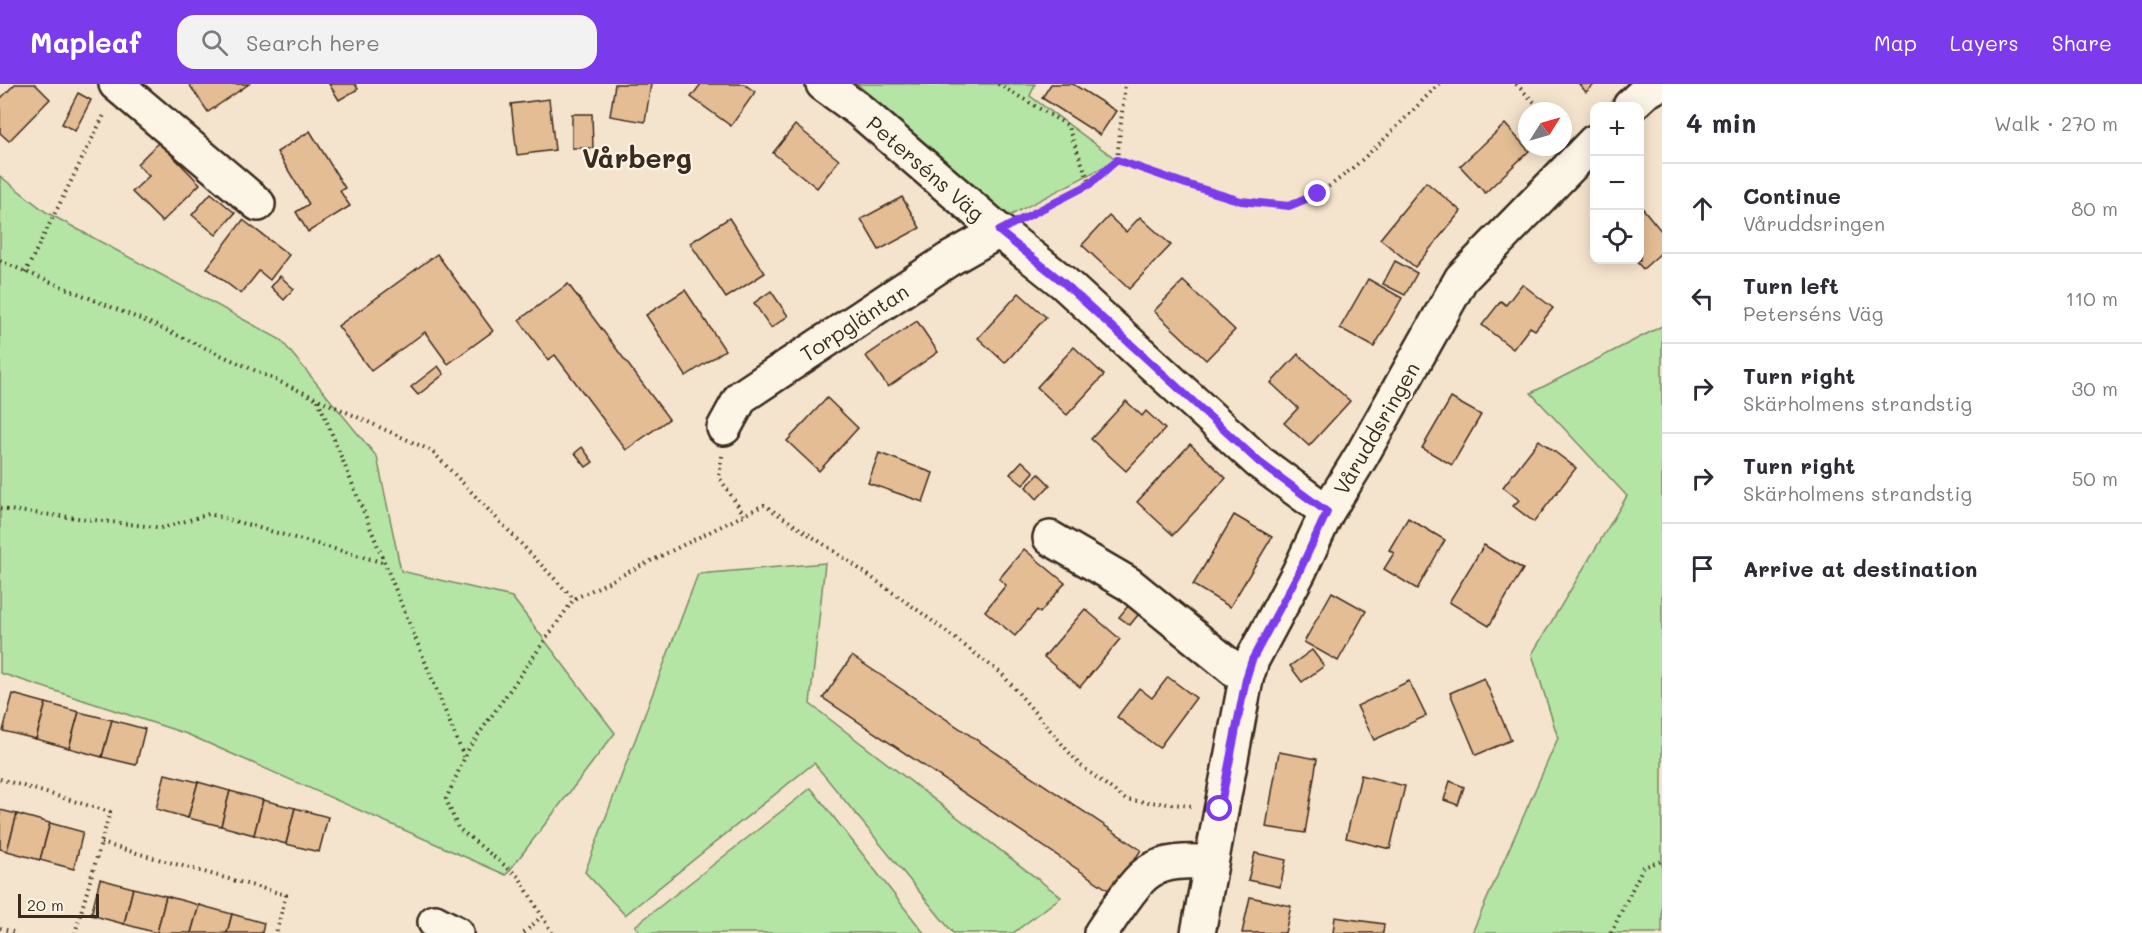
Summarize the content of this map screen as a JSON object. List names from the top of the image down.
{
  "streets": {
    "street": ["Peterséns Väg", "Torpgläntan", "Våruddsringen"]
  },
  "crossings": [
    ["Peterséns Väg", "Torpgläntan"],
    ["Peterséns Väg", "Våruddsringen"]
  ],
  "districts": ["Vårberg"],
  "scale_bar": "20 m",
  "north": "top right",
  "page": {
    "header": "Mapleaf",
    "search": "Search here",
    "nav": ["Map", "Layers", "Share"],
    "heading": ["4 min", "Walk · 270 m"],
    "map_buttons": ["+", "−"],
    "list": [
      ["Continue", "Våruddsringen", "80 m"],
      ["Turn left", "Peterséns Väg", "110 m"],
      ["Turn right", "Skärholmens strandstig", "30 m"],
      ["Turn right", "Skärholmens strandstig", "50 m"],
      "Arrive at destination"
    ],
    "scale": "20 m"
  }
}
